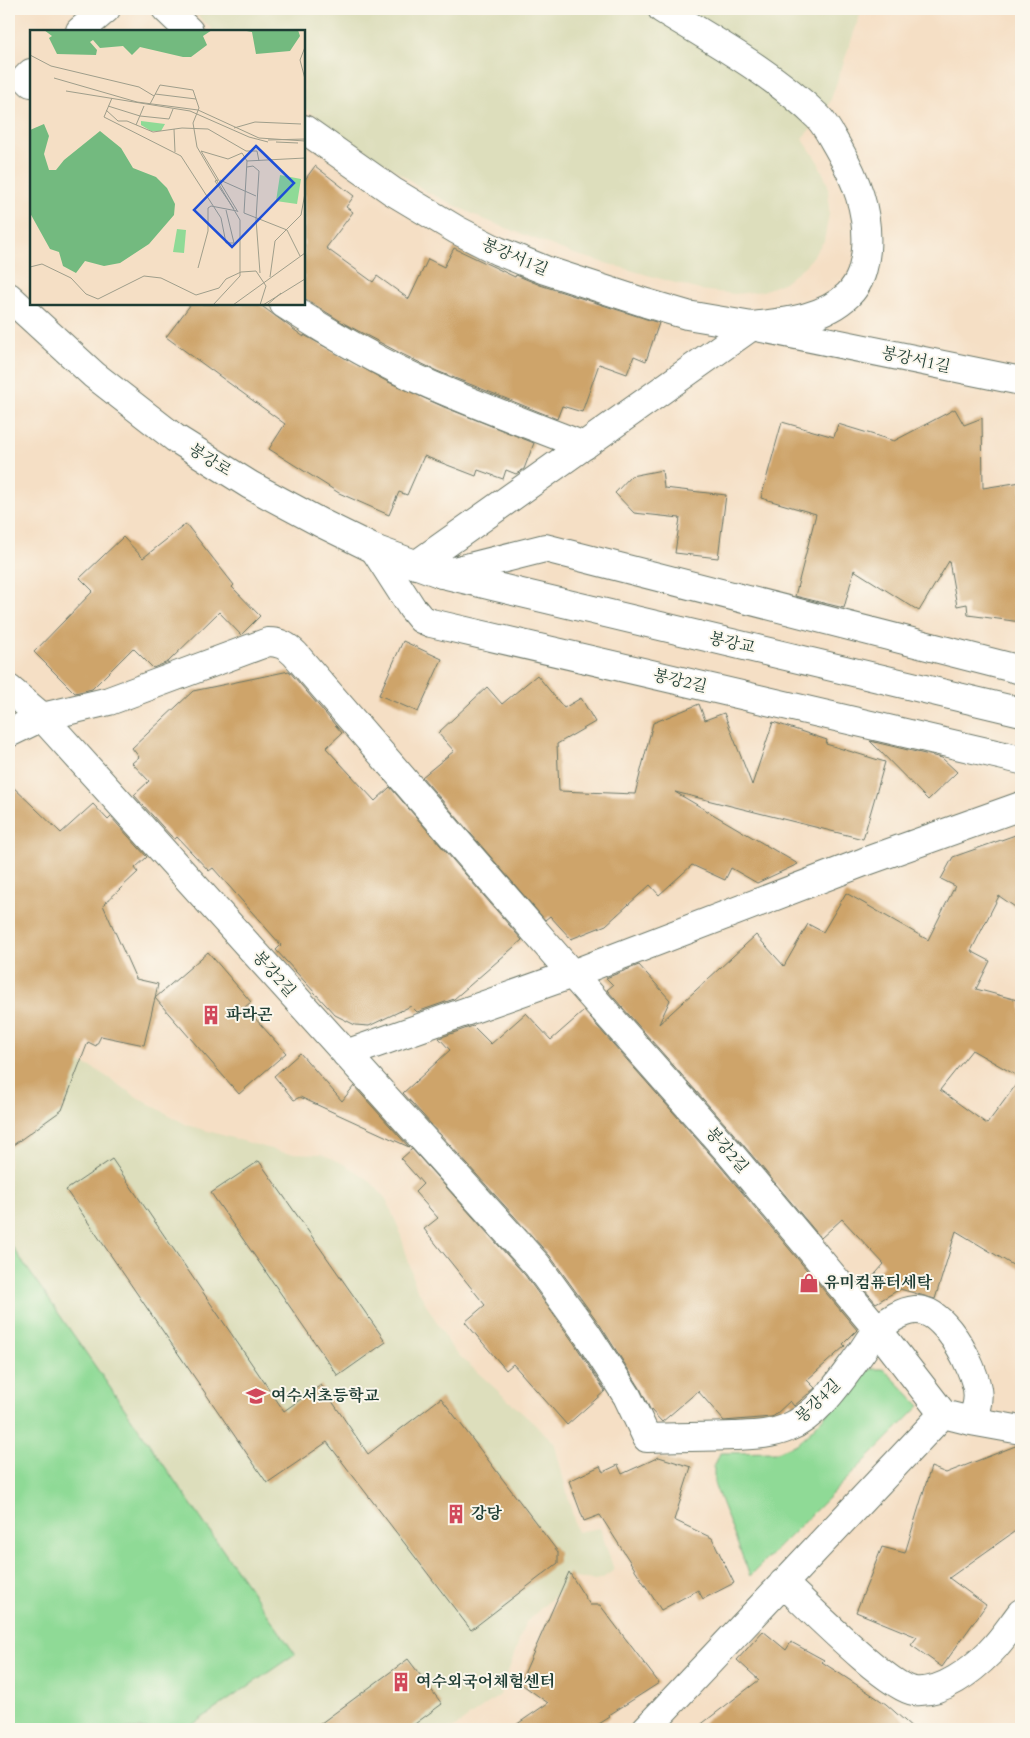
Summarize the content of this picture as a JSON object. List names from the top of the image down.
{
  "streets": {
    "street": [
      "봉강서1길",
      "봉강로",
      "봉강교",
      "봉강2길",
      "봉강4길"
    ]
  },
  "crossings": [
    ["봉강로", "봉강교"],
    ["봉강로", "봉강2길"],
    ["봉강2길", "봉강4길"]
  ],
  "places": {
    "building": ["파라곤", "강당", "여수외국어체험센터"],
    "shop": ["유미컴퓨터세탁"],
    "school or university": ["여수서초등학교"]
  }
}
